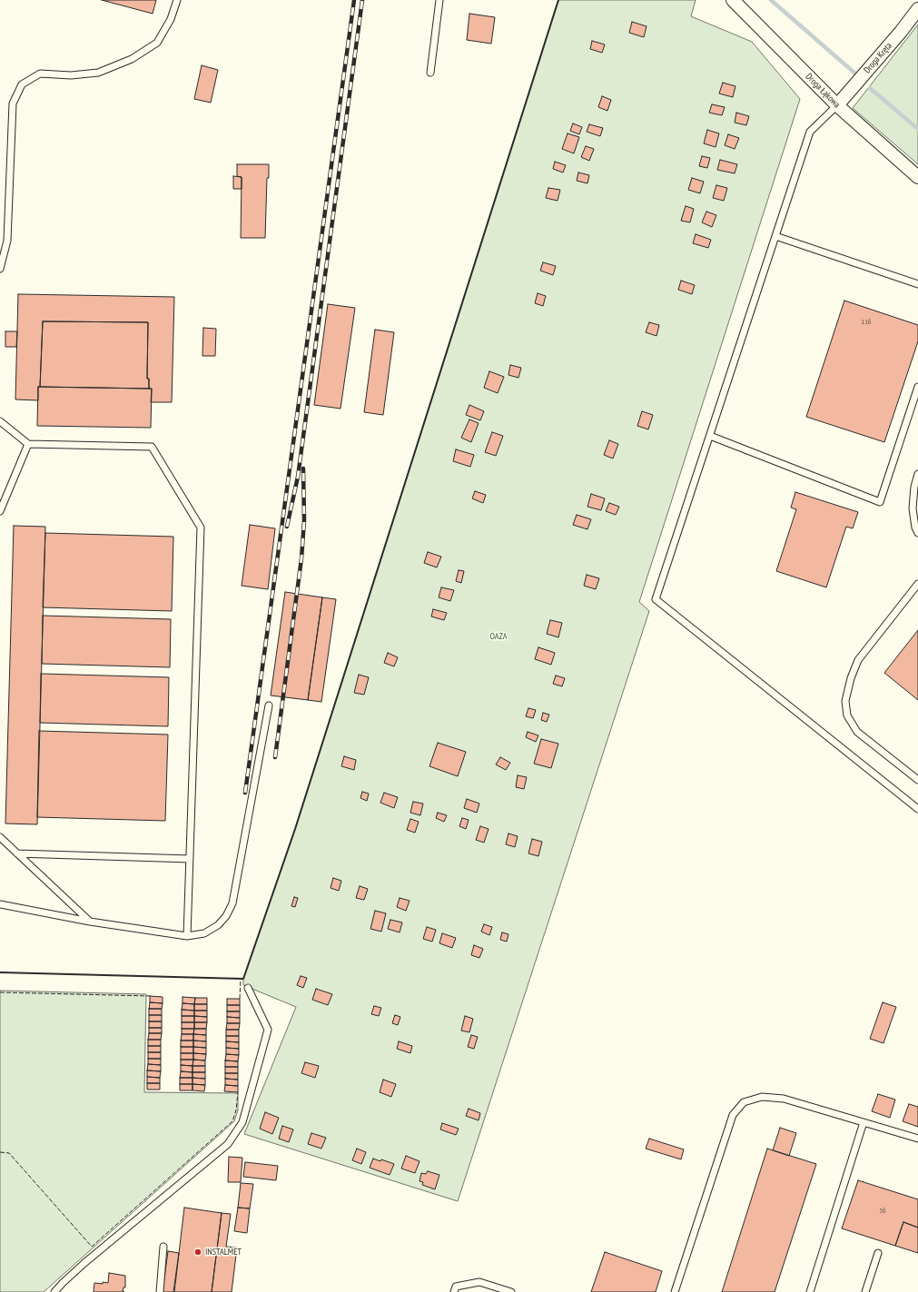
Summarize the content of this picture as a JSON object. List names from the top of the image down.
{
  "streets": {
    "street": ["Droga Kręta", "Droga Łąkowa"]
  },
  "crossings": [
    ["Droga Kręta", "Droga Łąkowa"]
  ],
  "parks": ["OAZA"],
  "places": ["INSTALMET"],
  "house_numbers": ["116", "56"]
}
